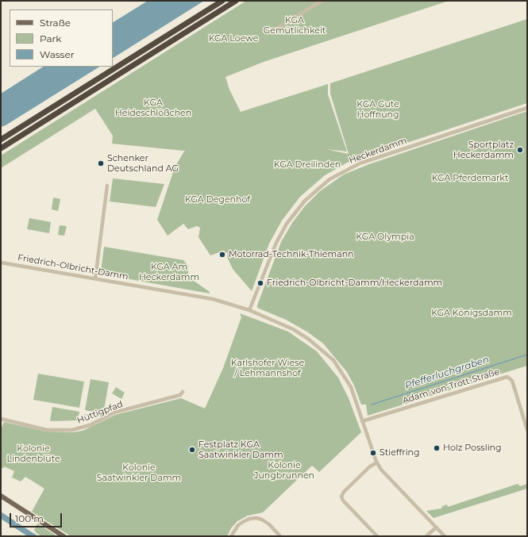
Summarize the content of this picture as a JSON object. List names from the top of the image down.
{
  "streets": {
    "street": [
      "Heckerdamm",
      "Friedrich-Olbricht-Damm",
      "Adam-von-Trott-Straße",
      "Hüttigpfad"
    ]
  },
  "crossings": [
    ["Heckerdamm", "Friedrich-Olbricht-Damm"],
    ["Friedrich-Olbricht-Damm", "Adam-von-Trott-Straße"]
  ],
  "water": ["Pfefferluchgraben"],
  "parks": [
    "KGA Gemütlichkeit",
    "KGA Loewe",
    "KGA Heideschlößchen",
    "KGA Gute Hoffnung",
    "KGA Dreilinden",
    "KGA Pferdemarkt",
    "KGA Degenhof",
    "KGA Olympia",
    "KGA Am Heckerdamm",
    "KGA Königsdamm",
    "Karlshofer Wiese / Lehmannshof",
    "Kolonie Lindenblüte",
    "Kolonie Jungbrunnen",
    "Kolonie Saatwinkler Damm"
  ],
  "places": [
    "Sportplatz Heckerdamm",
    "Schenker Deutschland AG",
    "Motorrad-Technik-Thiemann",
    "Friedrich-Olbricht-Damm/Heckerdamm",
    "Holz Possling",
    "Festplatz KGA Saatwinkler Damm",
    "Stieffring"
  ],
  "legend": ["Straße", "Park", "Wasser"],
  "scale_bar": "100 m"
}
